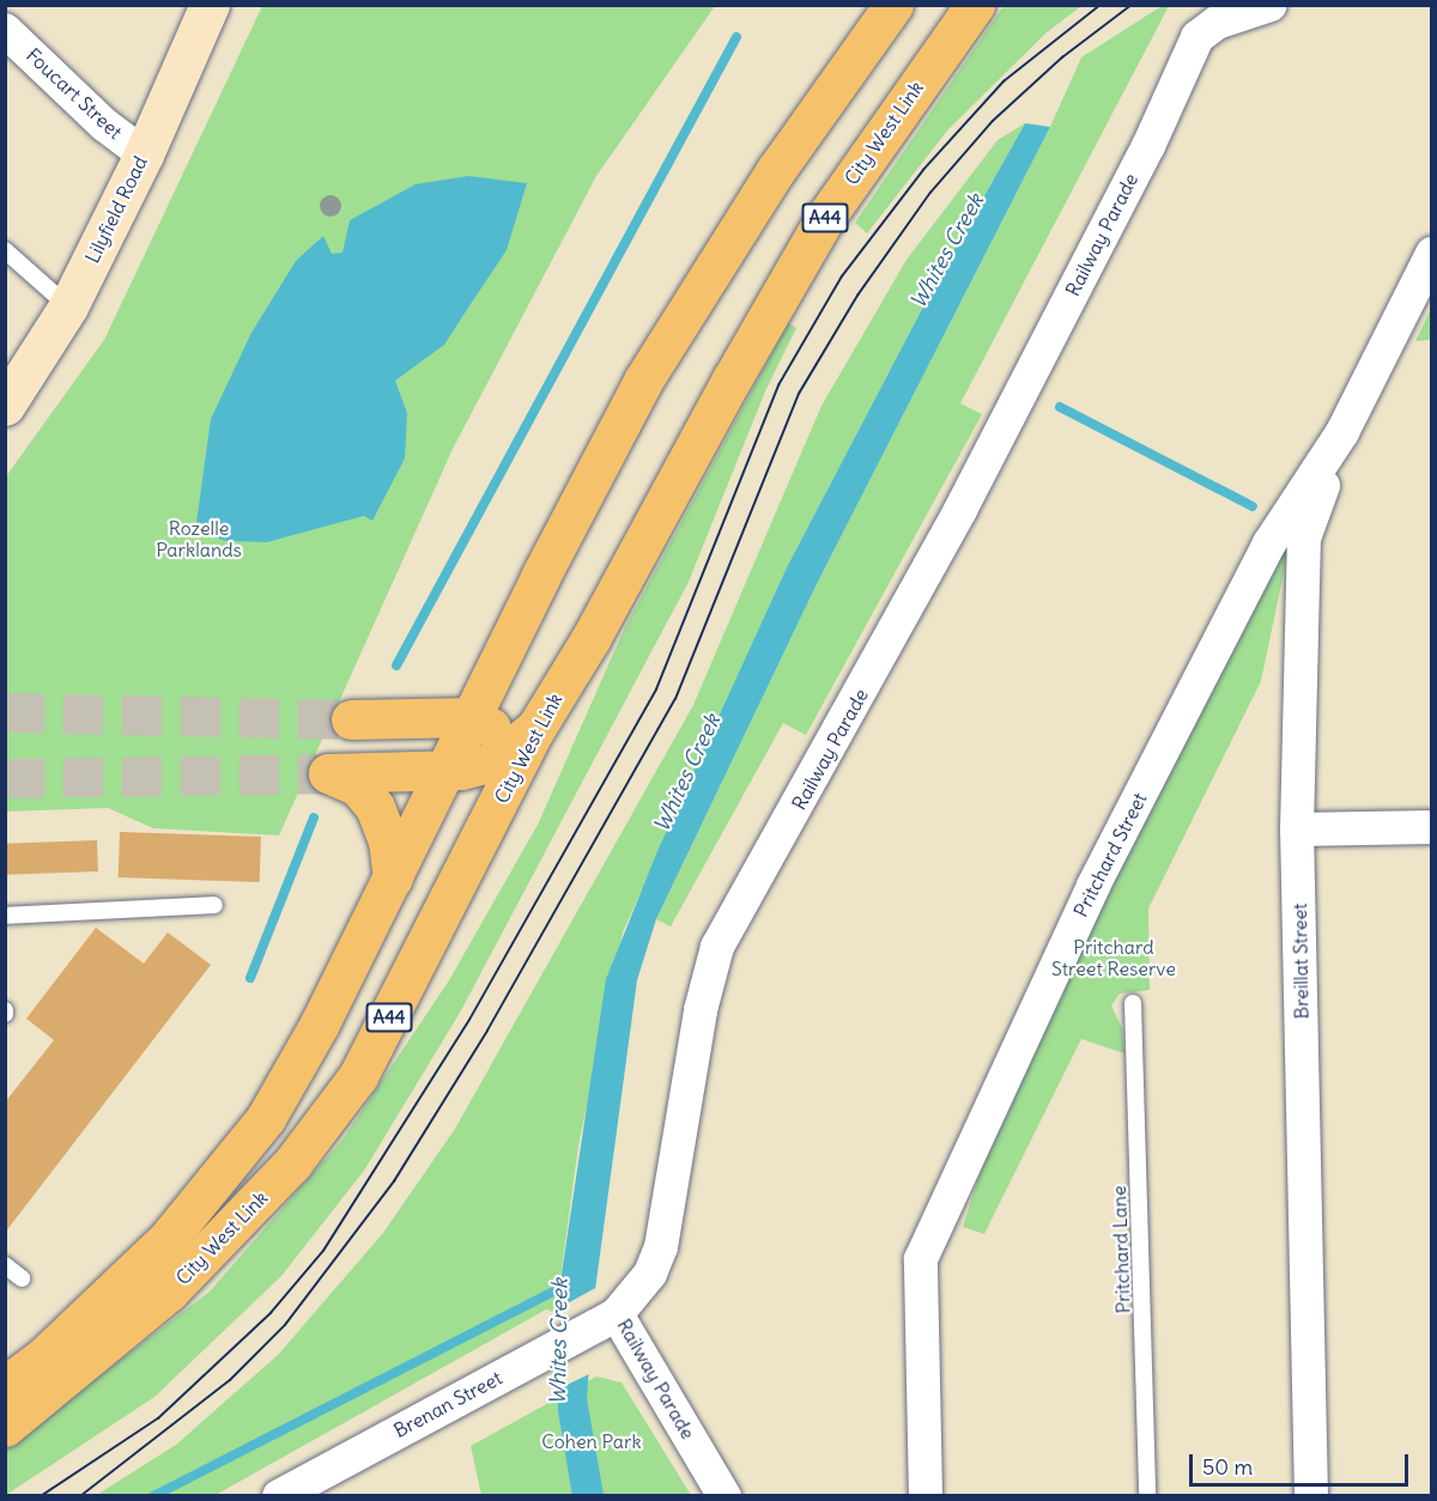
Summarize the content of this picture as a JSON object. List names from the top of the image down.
{
  "streets": {
    "highway": ["City West Link", "A44"],
    "main road": ["Lilyfield Road"],
    "street": [
      "Foucart Street",
      "Railway Parade",
      "Pritchard Street",
      "Breillat Street",
      "Brenan Street"
    ],
    "lane": ["Pritchard Lane"]
  },
  "crossings": [
    ["Foucart Street", "Lilyfield Road"],
    ["Railway Parade", "Brenan Street"],
    ["Pritchard Street", "Breillat Street"]
  ],
  "water": ["Whites Creek"],
  "parks": ["Rozelle Parklands", "Pritchard Street Reserve", "Cohen Park"],
  "scale_bar": "50 m"
}
